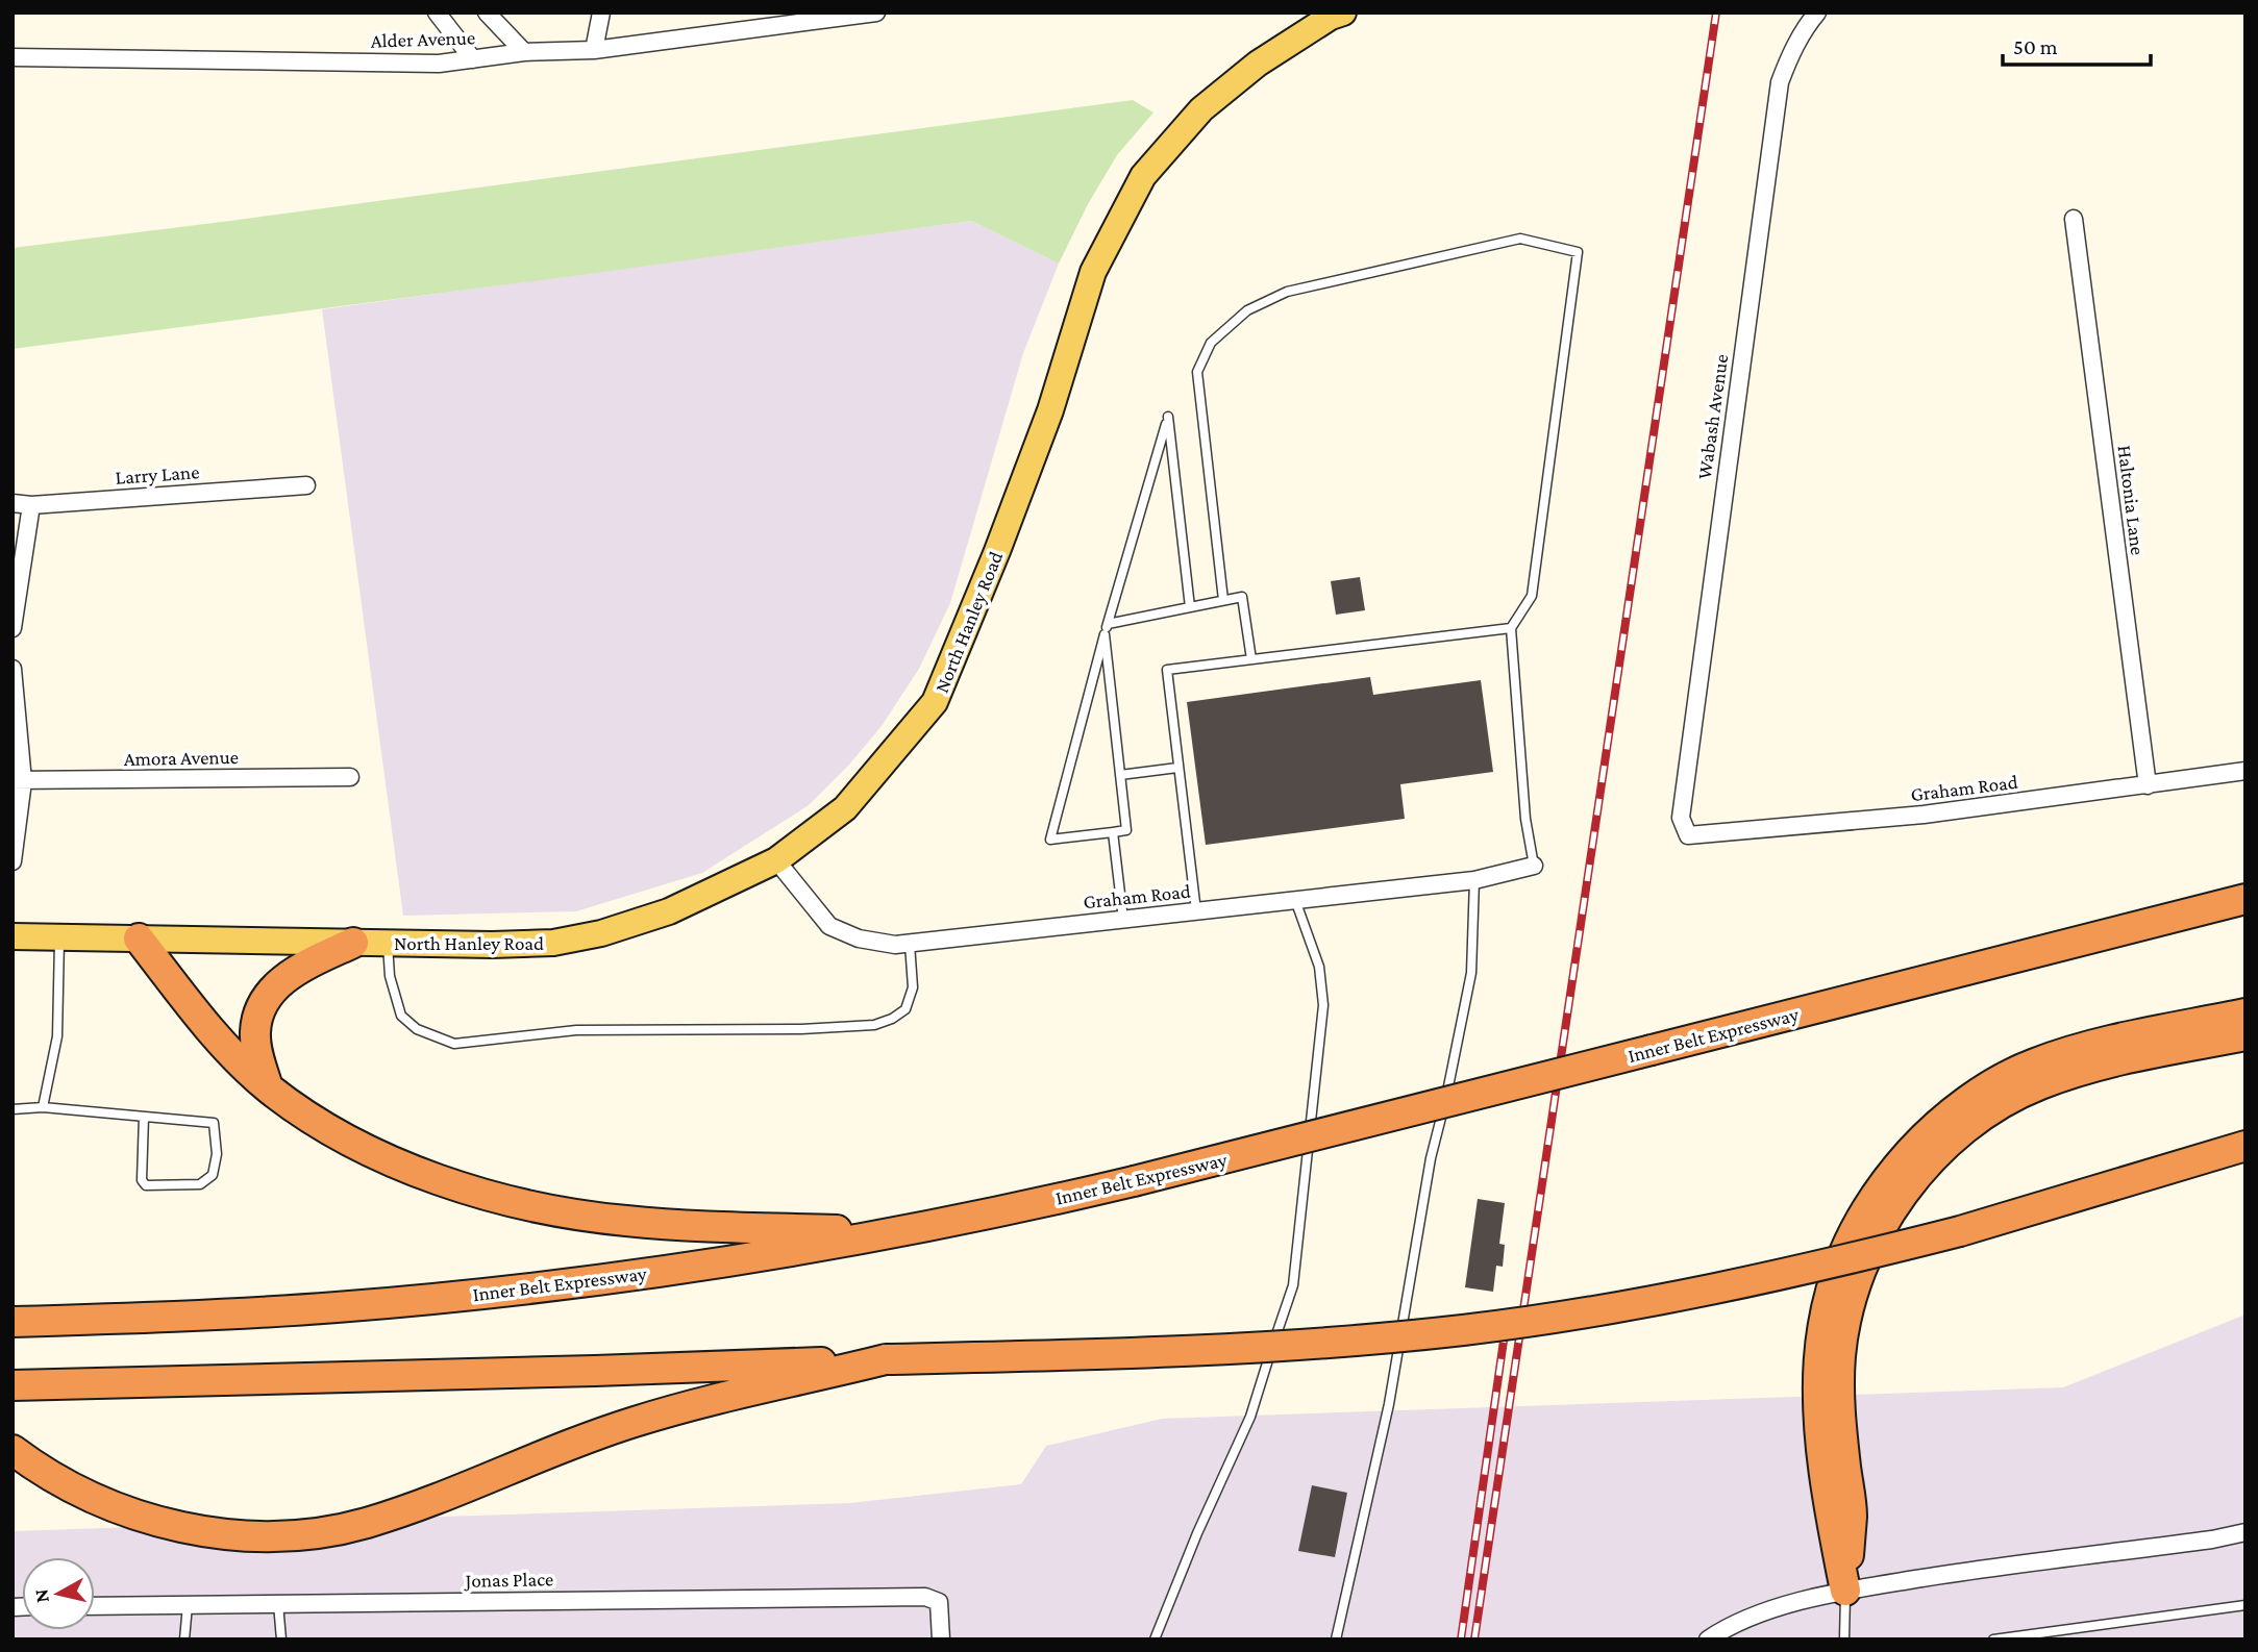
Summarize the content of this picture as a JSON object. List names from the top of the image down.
{
  "streets": {
    "highway": ["Inner Belt Expressway"],
    "main road": ["North Hanley Road"],
    "street": [
      "Alder Avenue",
      "Wabash Avenue",
      "Larry Lane",
      "Haltonia Lane",
      "Amora Avenue",
      "Graham Road",
      "Jonas Place"
    ]
  },
  "crossings": [
    ["Wabash Avenue", "Graham Road"],
    ["Haltonia Lane", "Graham Road"],
    ["North Hanley Road", "Graham Road"]
  ],
  "scale_bar": "50 m",
  "north": "left"
}
